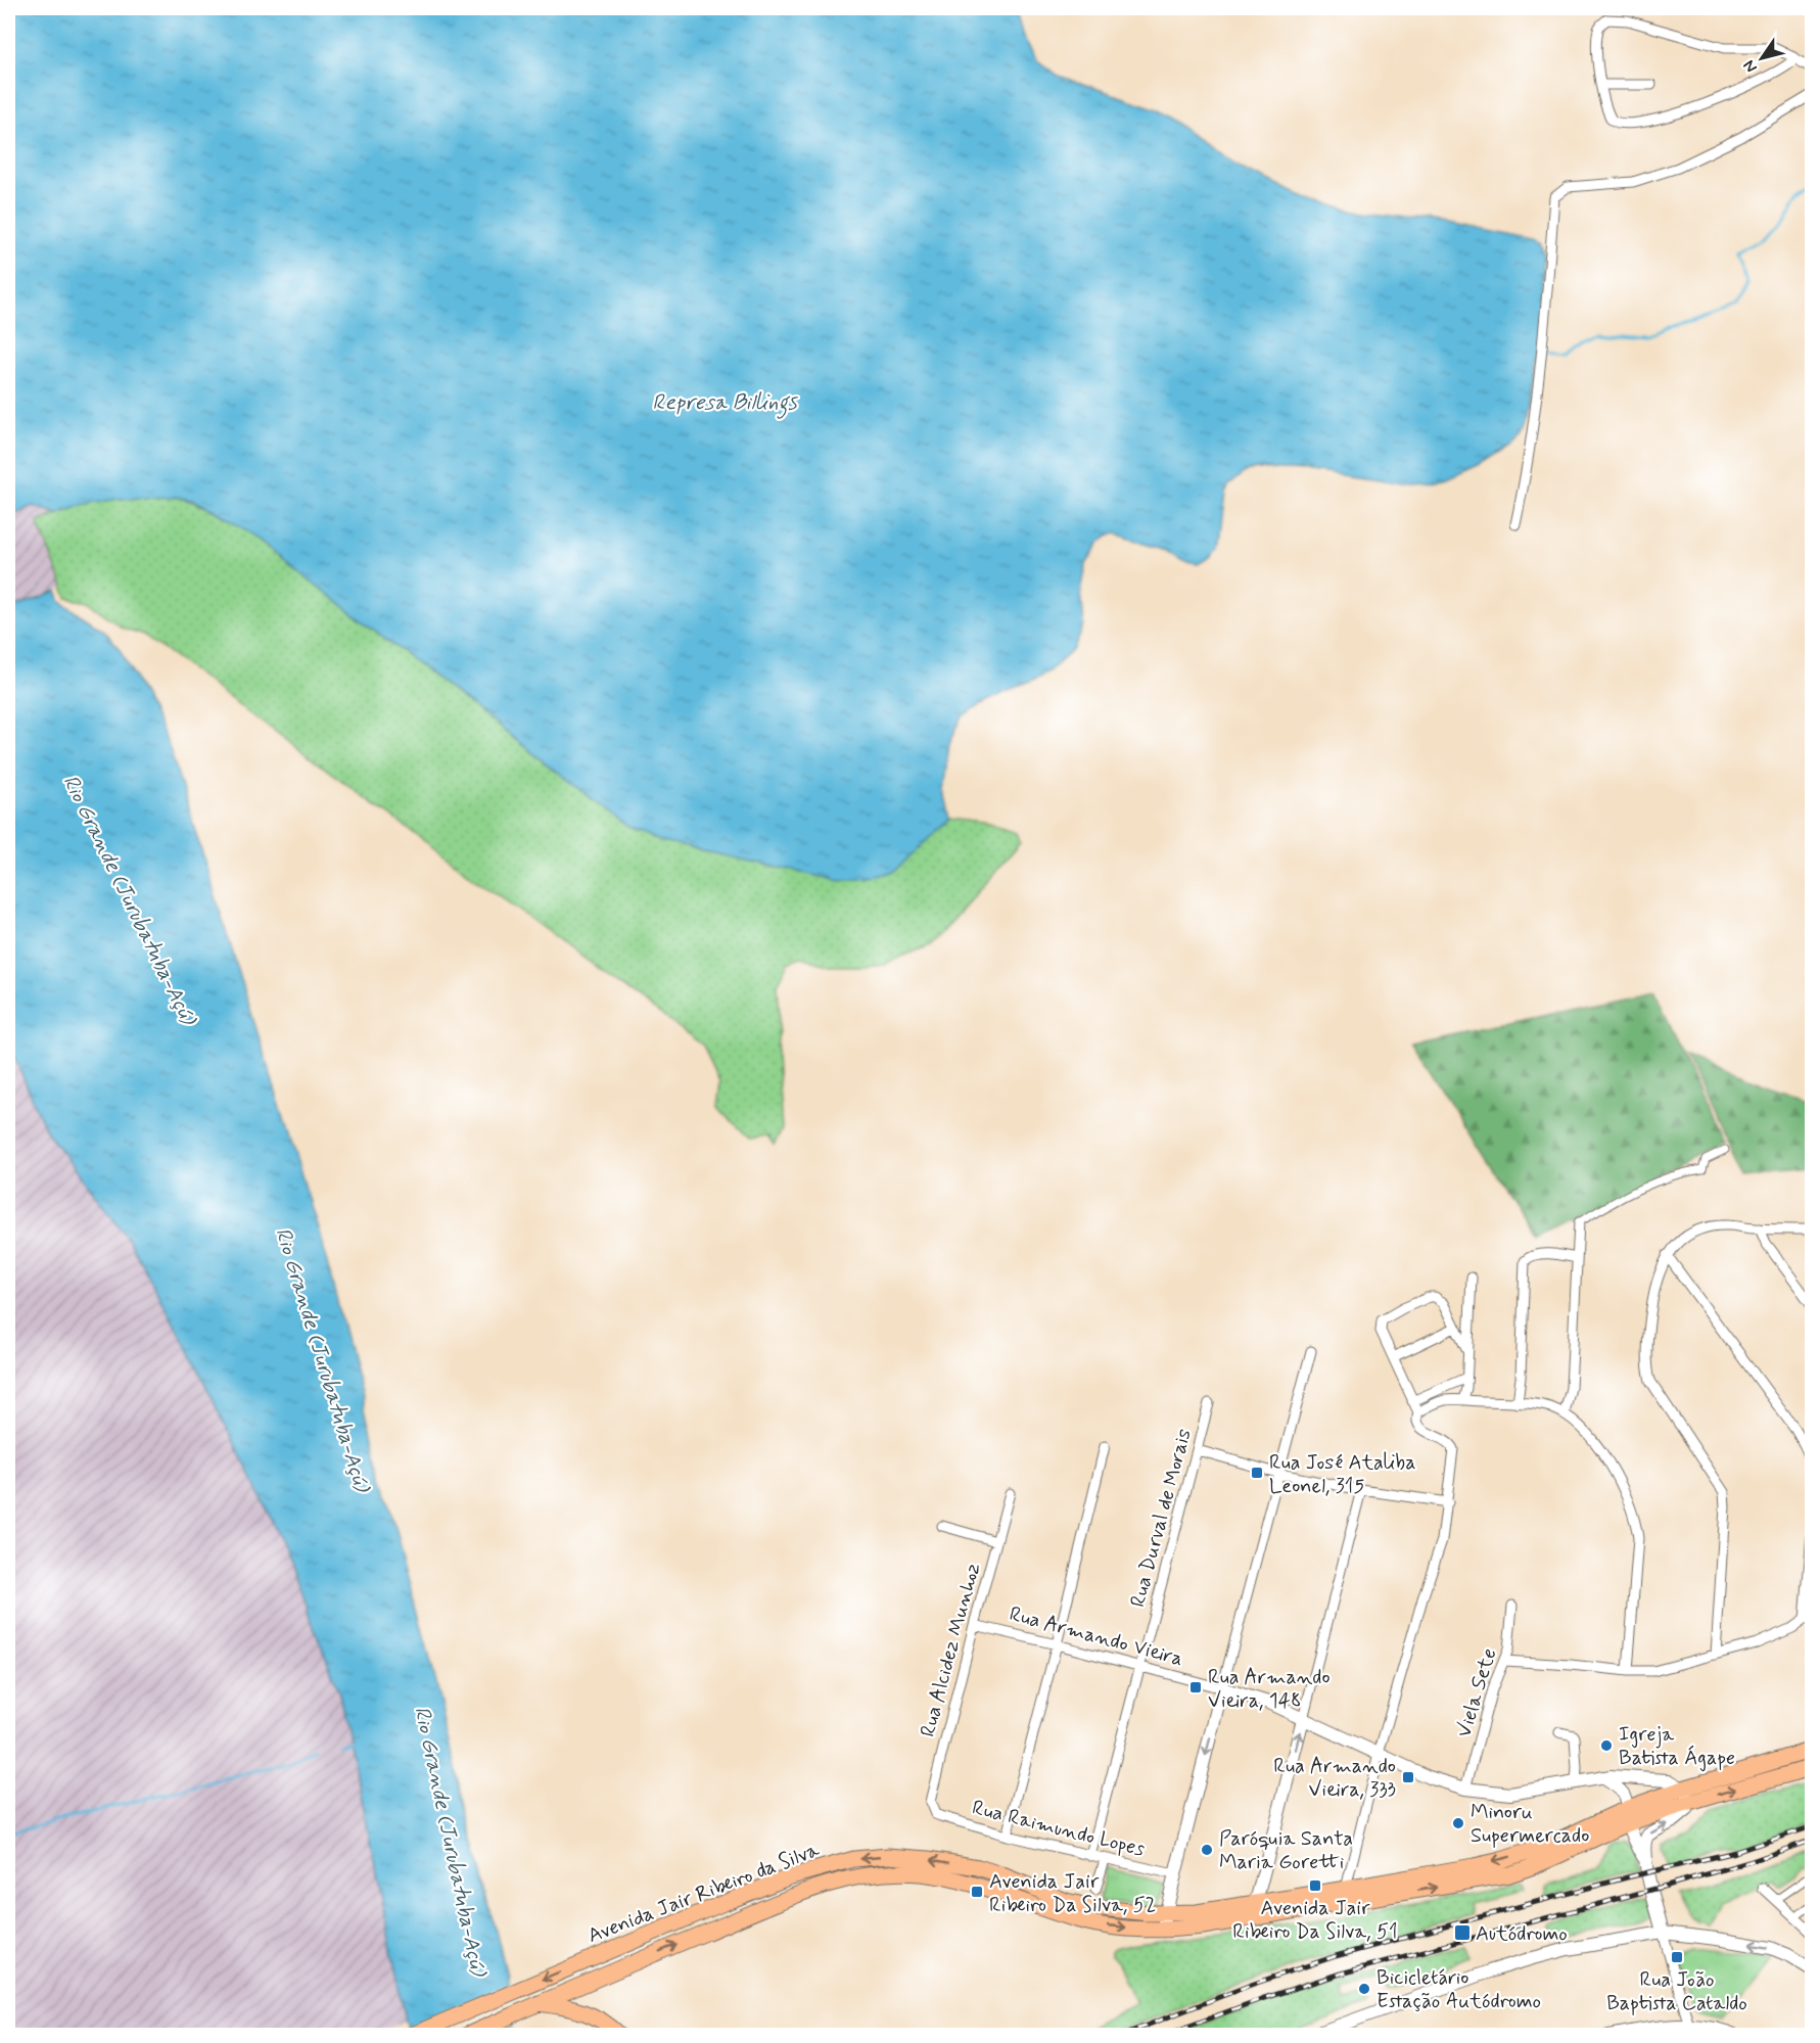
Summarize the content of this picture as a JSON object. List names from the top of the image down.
{
  "streets": {
    "main road": ["Avenida Jair Ribeiro da Silva"],
    "street": [
      "Rua Durval de Morais",
      "Rua Armando Vieira",
      "Rua Alcidez Munhoz",
      "Viela Sete",
      "Rua Raimundo Lopes"
    ]
  },
  "crossings": [
    ["Rua Durval de Morais", "Rua Armando Vieira"],
    ["Rua Durval de Morais", "Rua Raimundo Lopes"],
    ["Rua Armando Vieira", "Rua Alcidez Munhoz"],
    ["Rua Armando Vieira", "Viela Sete"],
    ["Rua Alcidez Munhoz", "Rua Raimundo Lopes"]
  ],
  "water": ["Represa Billings", "Rio Grande (Jurubatuba-Açú)"],
  "places": {
    "transit": [
      "Rua José Ataliba Leonel, 315",
      "Rua Armando Vieira, 148",
      "Rua Armando Vieira, 333",
      "Avenida Jair Ribeiro Da Silva, 51",
      "Avenida Jair Ribeiro Da Silva, 52",
      "Autódromo",
      "Rua João Baptista Cataldo"
    ],
    "other": [
      "Igreja Batista Ágape",
      "Minoru Supermercado",
      "Paróquia Santa Maria Goretti",
      "Bicicletário Estação Autódromo"
    ]
  },
  "north": "bottom left"
}
